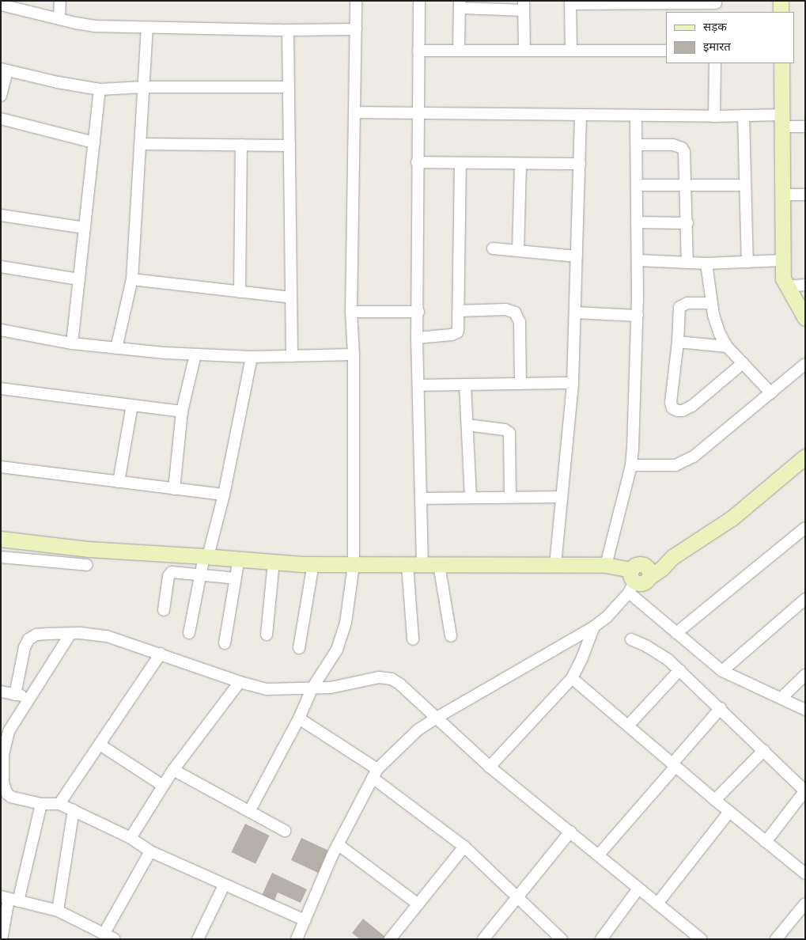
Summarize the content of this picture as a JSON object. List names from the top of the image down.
{
  "legend": ["सड़क", "इमारत"]
}
